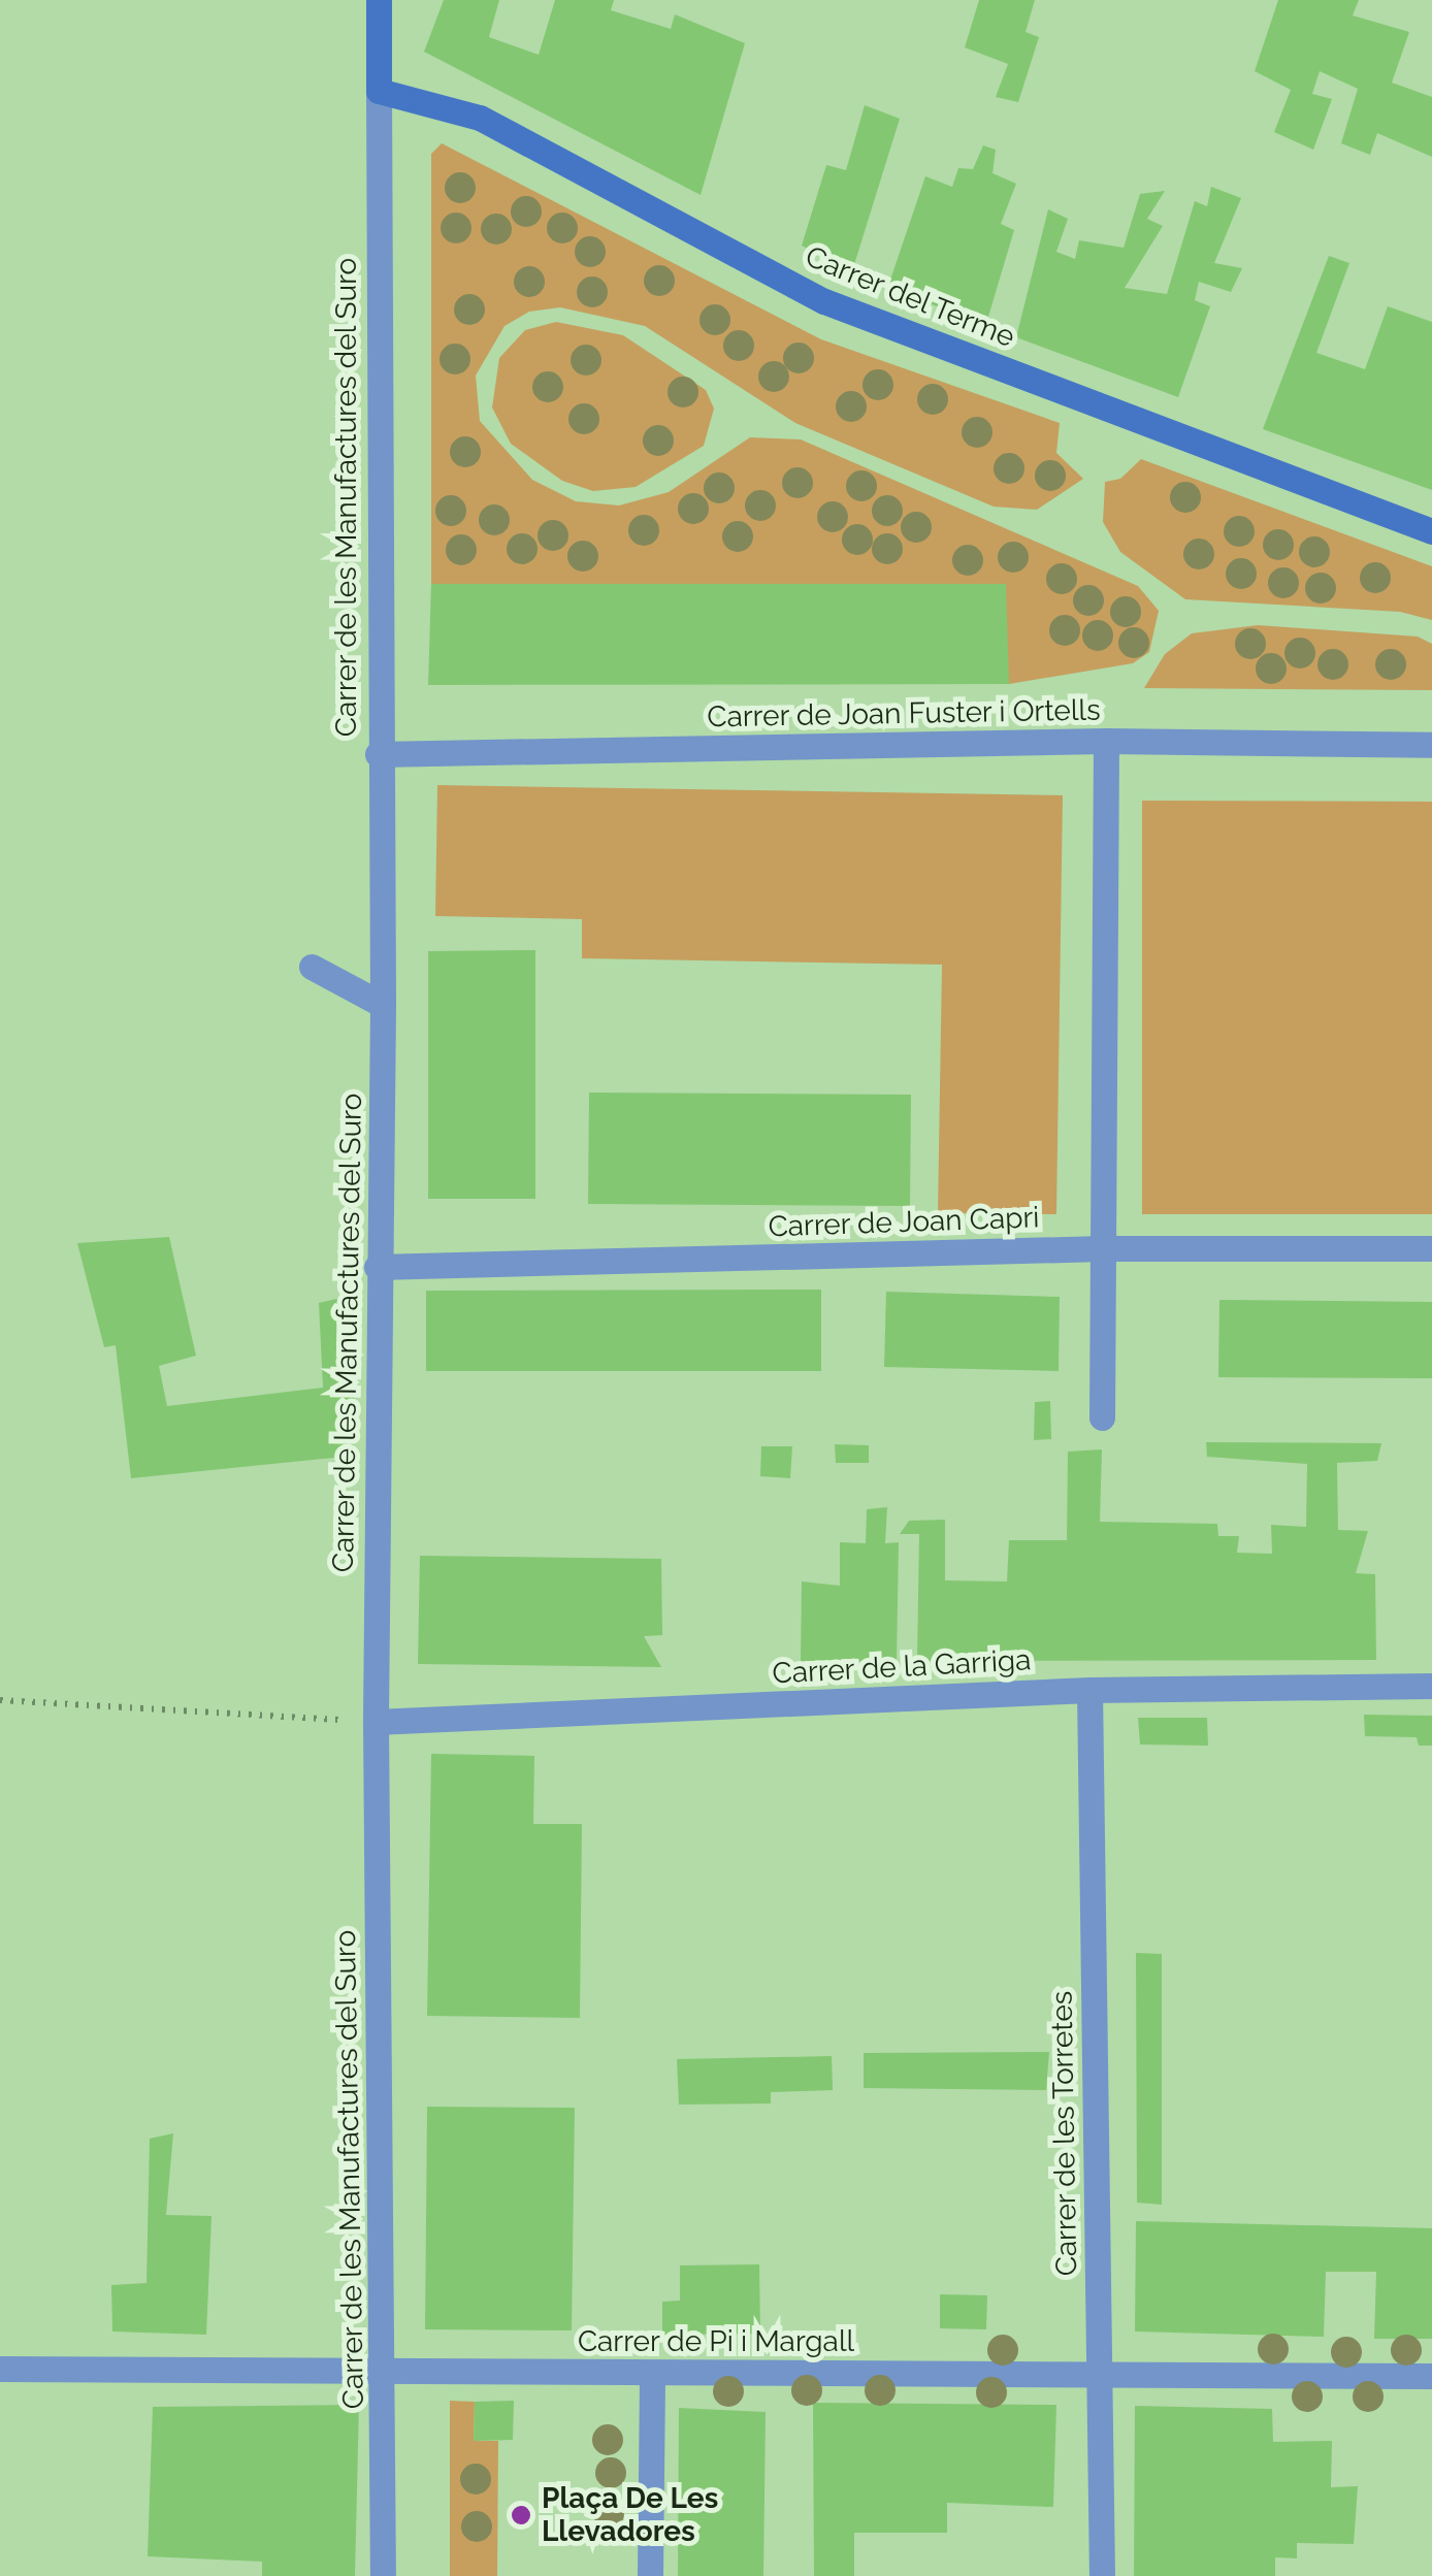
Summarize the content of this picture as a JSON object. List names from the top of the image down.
{
  "streets": {
    "street": [
      "Carrer del Terme",
      "Carrer de les Manufactures del Suro",
      "Carrer de Joan Fuster i Ortells",
      "Carrer de Joan Capri",
      "Carrer de la Garriga",
      "Carrer de les Torretes",
      "Carrer de Pi i Margall"
    ]
  },
  "crossings": [
    ["Carrer del Terme", "Carrer de les Manufactures del Suro"],
    ["Carrer de les Manufactures del Suro", "Carrer de Joan Fuster i Ortells"],
    ["Carrer de les Manufactures del Suro", "Carrer de Joan Capri"],
    ["Carrer de les Manufactures del Suro", "Carrer de la Garriga"],
    ["Carrer de les Manufactures del Suro", "Carrer de Pi i Margall"],
    ["Carrer de la Garriga", "Carrer de les Torretes"],
    ["Carrer de les Torretes", "Carrer de Pi i Margall"]
  ],
  "places": ["Plaça De Les Llevadores"]
}
